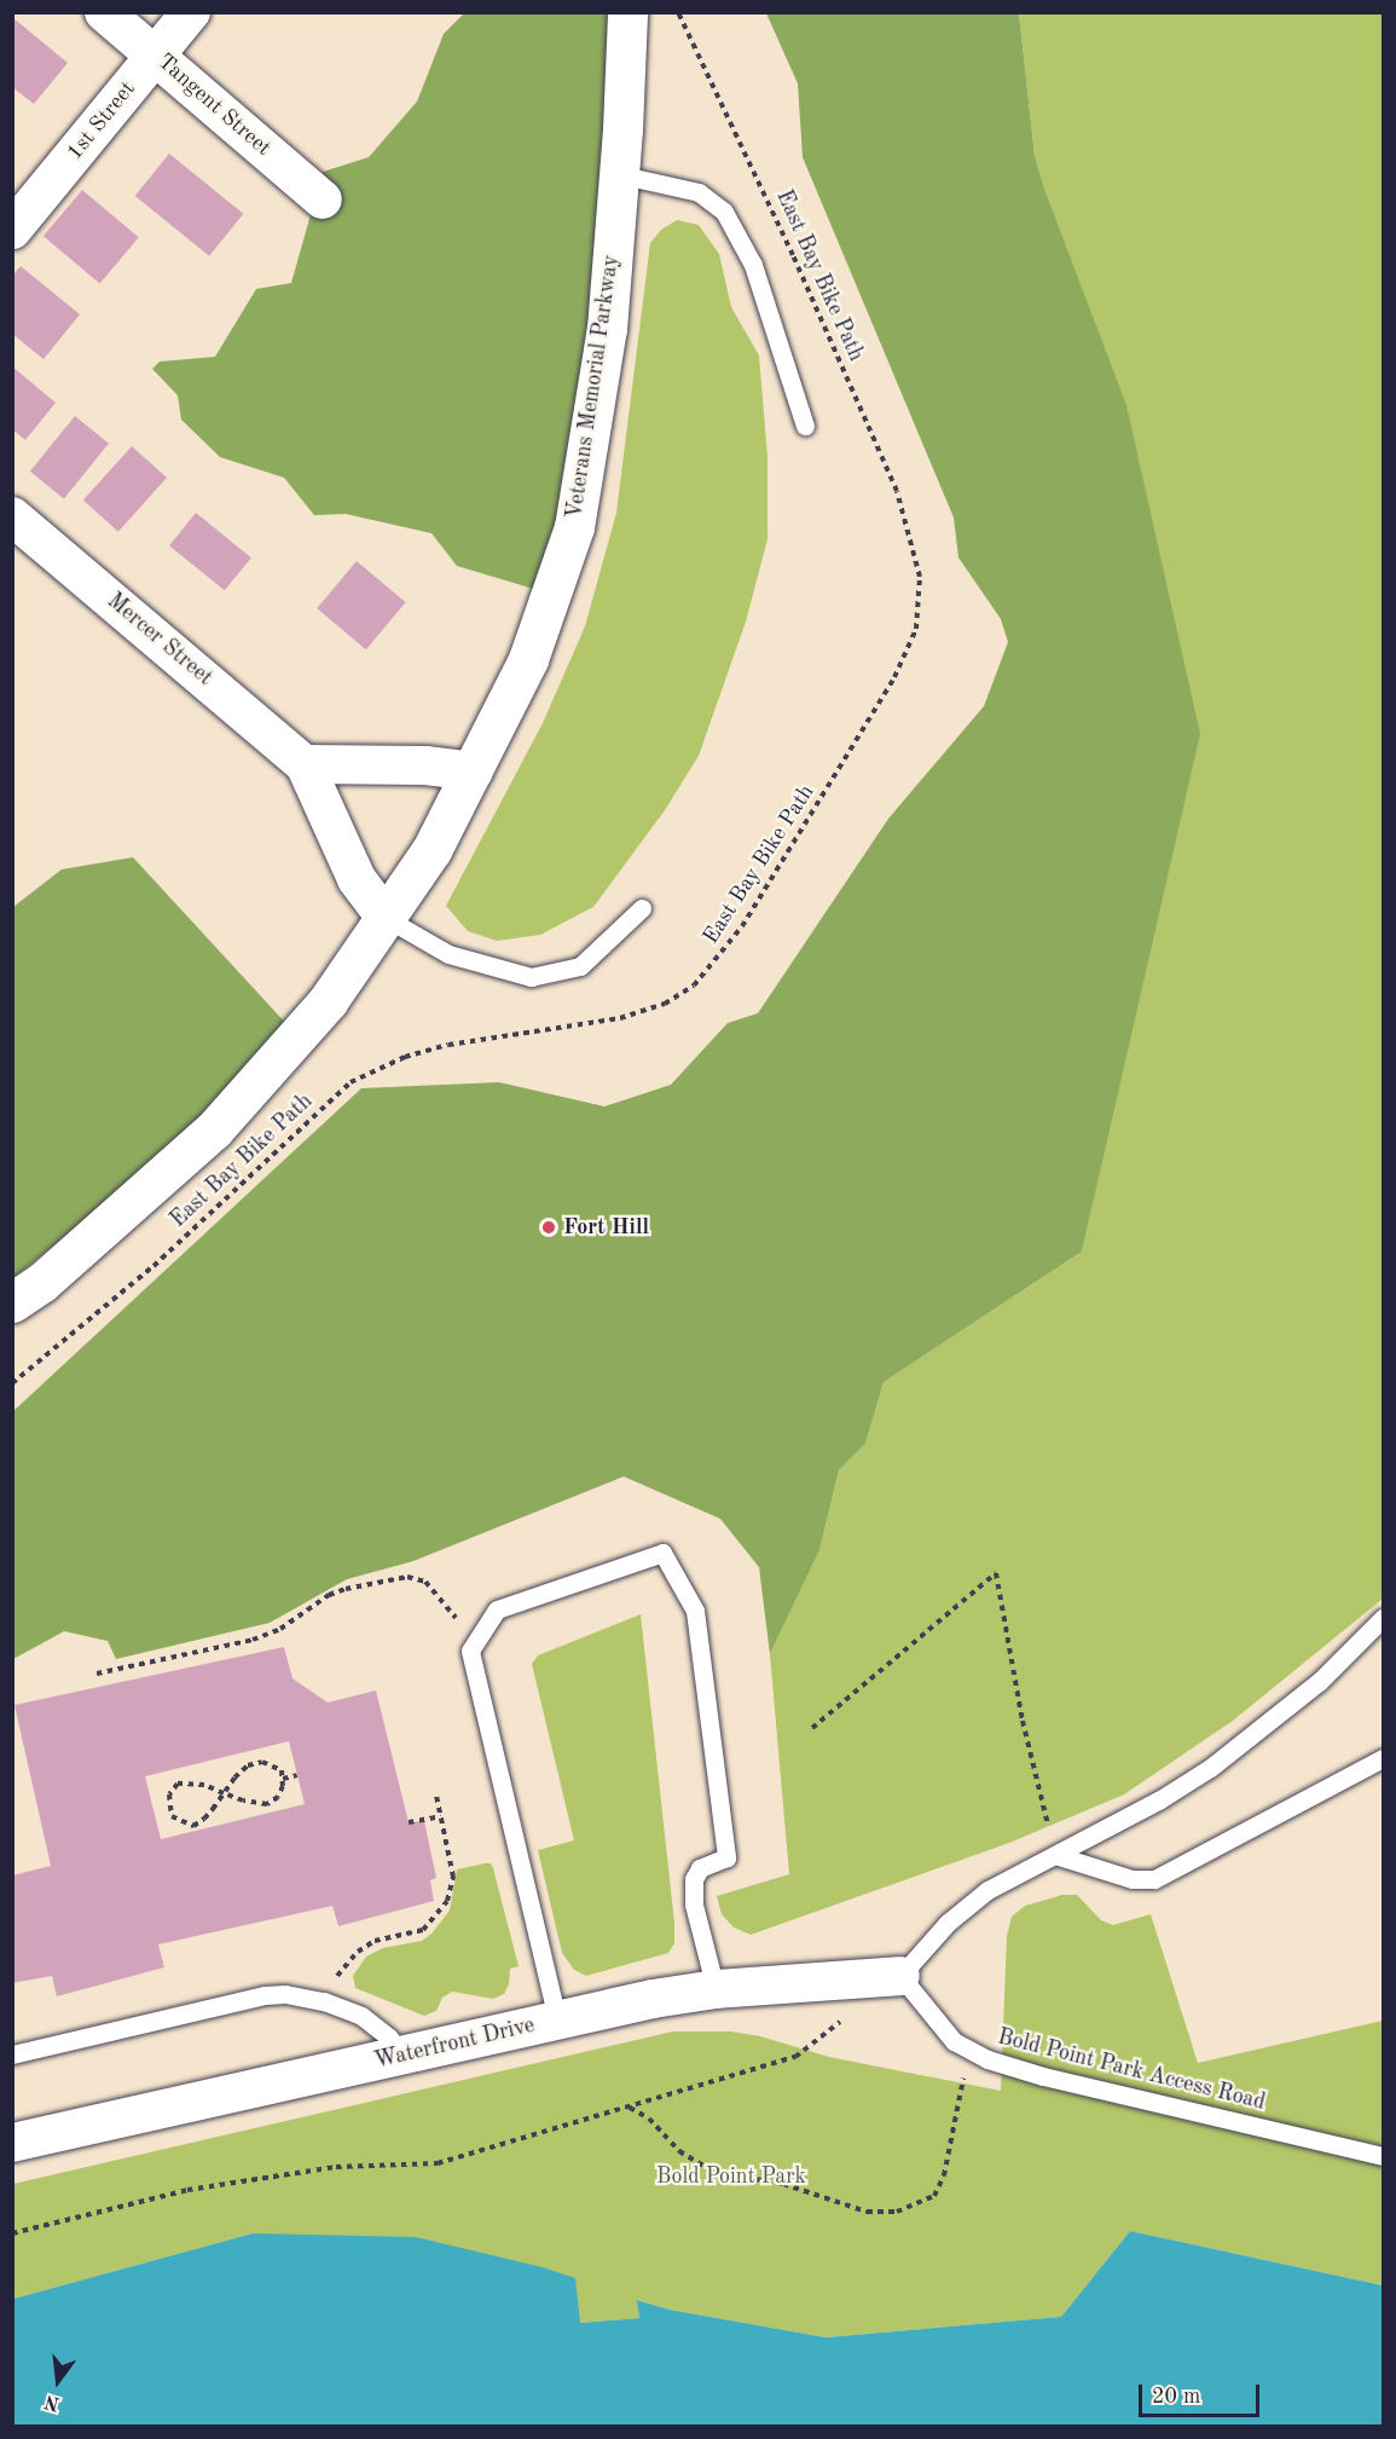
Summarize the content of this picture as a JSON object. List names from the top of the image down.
{
  "streets": {
    "main road": ["Veterans Memorial Parkway"],
    "street": [
      "Tangent Street",
      "1st Street",
      "Mercer Street",
      "Waterfront Drive"
    ],
    "lane": ["Bold Point Park Access Road"],
    "path": ["East Bay Bike Path"]
  },
  "crossings": [
    ["Tangent Street", "1st Street"],
    ["Veterans Memorial Parkway", "Mercer Street"],
    ["Waterfront Drive", "Bold Point Park Access Road"]
  ],
  "parks": ["Bold Point Park"],
  "places": ["Fort Hill"],
  "scale_bar": "20 m",
  "north": "bottom"
}
